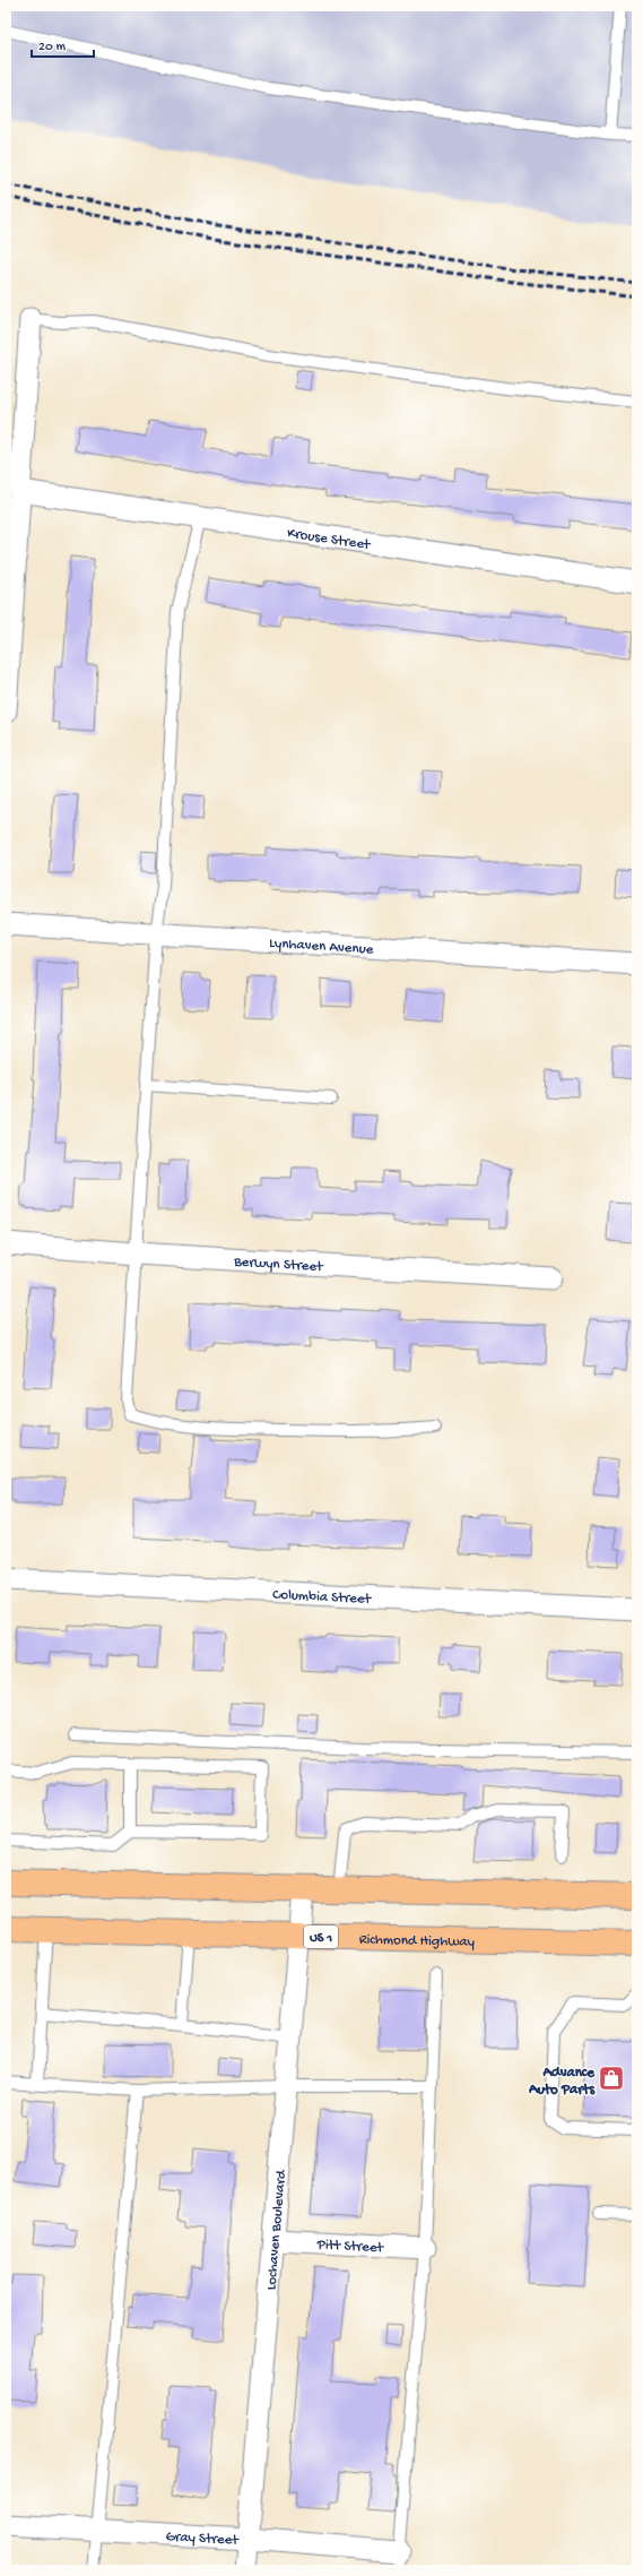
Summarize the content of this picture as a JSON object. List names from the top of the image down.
{
  "streets": {
    "main road": ["US 1", "Richmond Highway"],
    "street": [
      "Krouse Street",
      "Lynhaven Avenue",
      "Berwyn Street",
      "Columbia Street",
      "Lochaven Boulevard",
      "Pitt Street",
      "Gray Street"
    ]
  },
  "crossings": [
    ["Richmond Highway", "Lochaven Boulevard"],
    ["Lochaven Boulevard", "Pitt Street"],
    ["Lochaven Boulevard", "Gray Street"]
  ],
  "places": {
    "shop": ["Advance Auto Parts"]
  },
  "scale_bar": "20 m"
}
